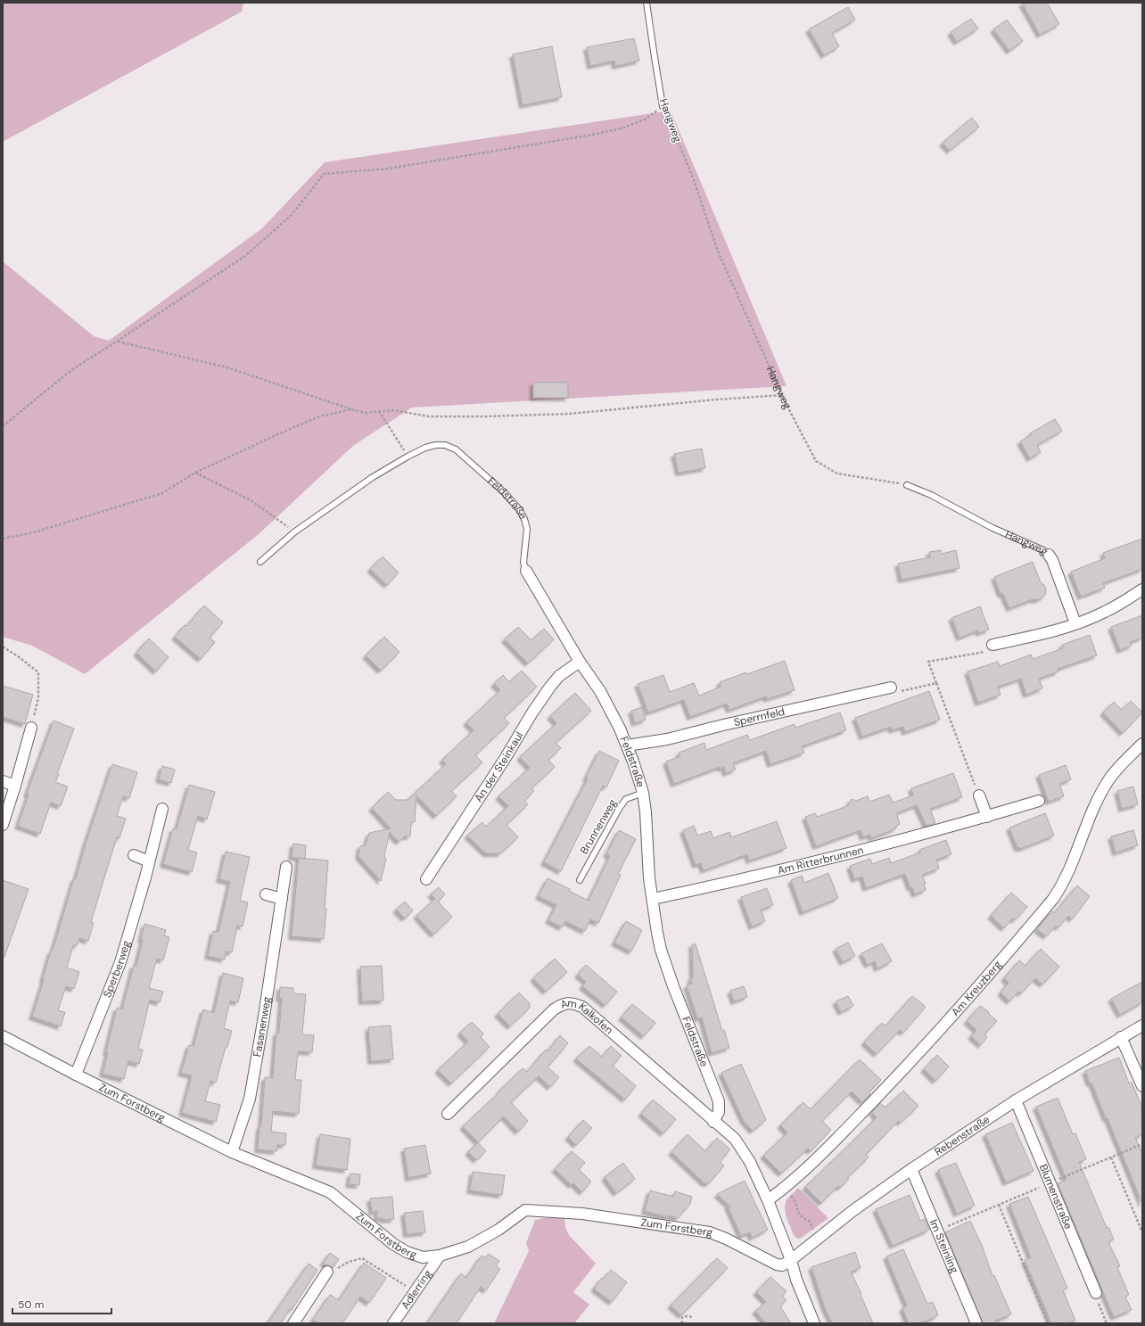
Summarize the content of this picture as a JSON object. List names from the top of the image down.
{
  "streets": {
    "street": [
      "Hangweg",
      "Feldstraße",
      "Sperrnfeld",
      "An der Steinkaul",
      "Am Ritterbrunnen",
      "Sperberweg",
      "Am Kreuzberg",
      "Am Kalkofen",
      "Fasanenweg",
      "Zum Forstberg",
      "Rebenstraße",
      "Blumenstraße",
      "Im Steinling",
      "Adlerring"
    ],
    "lane": ["Brunnenweg"]
  },
  "crossings": [
    ["Feldstraße", "Sperrnfeld"],
    ["Feldstraße", "An der Steinkaul"],
    ["Feldstraße", "Brunnenweg"],
    ["Feldstraße", "Am Ritterbrunnen"],
    ["Feldstraße", "Am Kalkofen"],
    ["Sperberweg", "Zum Forstberg"],
    ["Fasanenweg", "Zum Forstberg"],
    ["Zum Forstberg", "Rebenstraße"],
    ["Zum Forstberg", "Adlerring"],
    ["Rebenstraße", "Blumenstraße"],
    ["Rebenstraße", "Im Steinling"]
  ],
  "scale_bar": "50 m"
}
